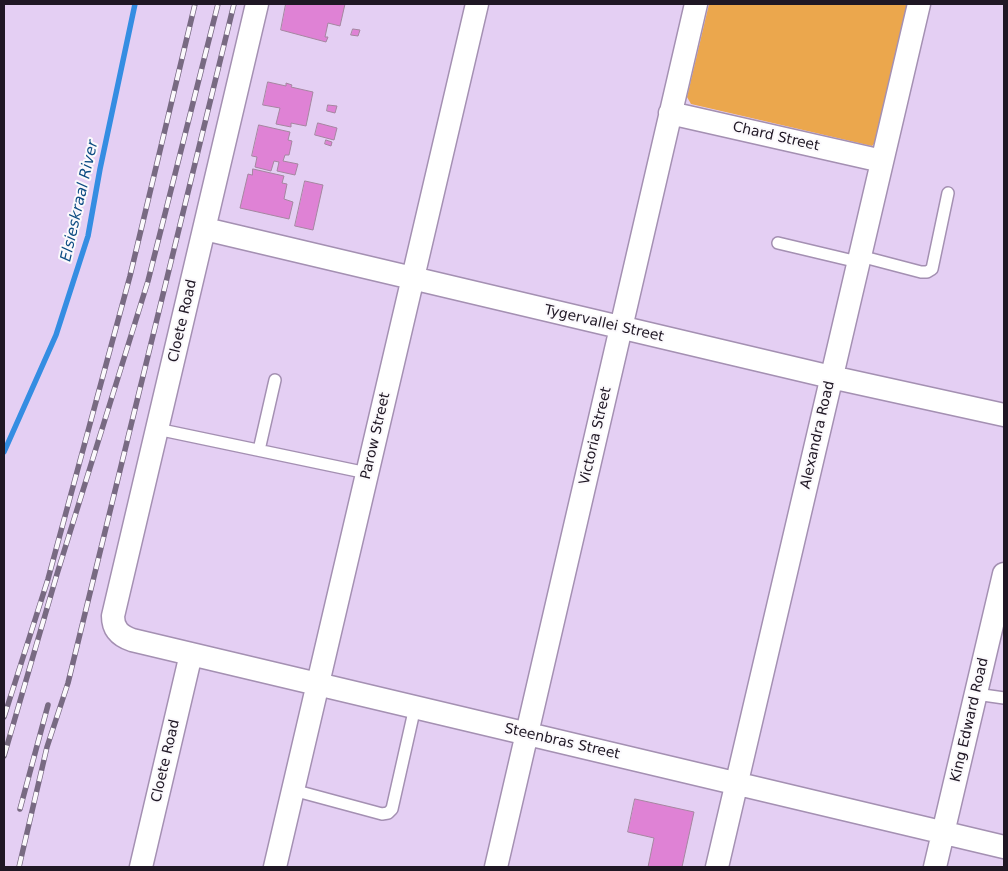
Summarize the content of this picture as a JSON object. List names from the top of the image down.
{
  "streets": {
    "street": [
      "Chard Street",
      "Cloete Road",
      "Tygervallei Street",
      "Alexandra Road",
      "Parow Street",
      "Victoria Street",
      "King Edward Road",
      "Steenbras Street"
    ]
  },
  "crossings": [
    ["Chard Street", "Alexandra Road"],
    ["Chard Street", "Victoria Street"],
    ["Cloete Road", "Tygervallei Street"],
    ["Cloete Road", "Steenbras Street"],
    ["Tygervallei Street", "Alexandra Road"],
    ["Tygervallei Street", "Parow Street"],
    ["Tygervallei Street", "Victoria Street"],
    ["Alexandra Road", "Steenbras Street"],
    ["Parow Street", "Steenbras Street"],
    ["Victoria Street", "Steenbras Street"],
    ["King Edward Road", "Steenbras Street"]
  ],
  "water": ["Elsieskraal River"]
}
